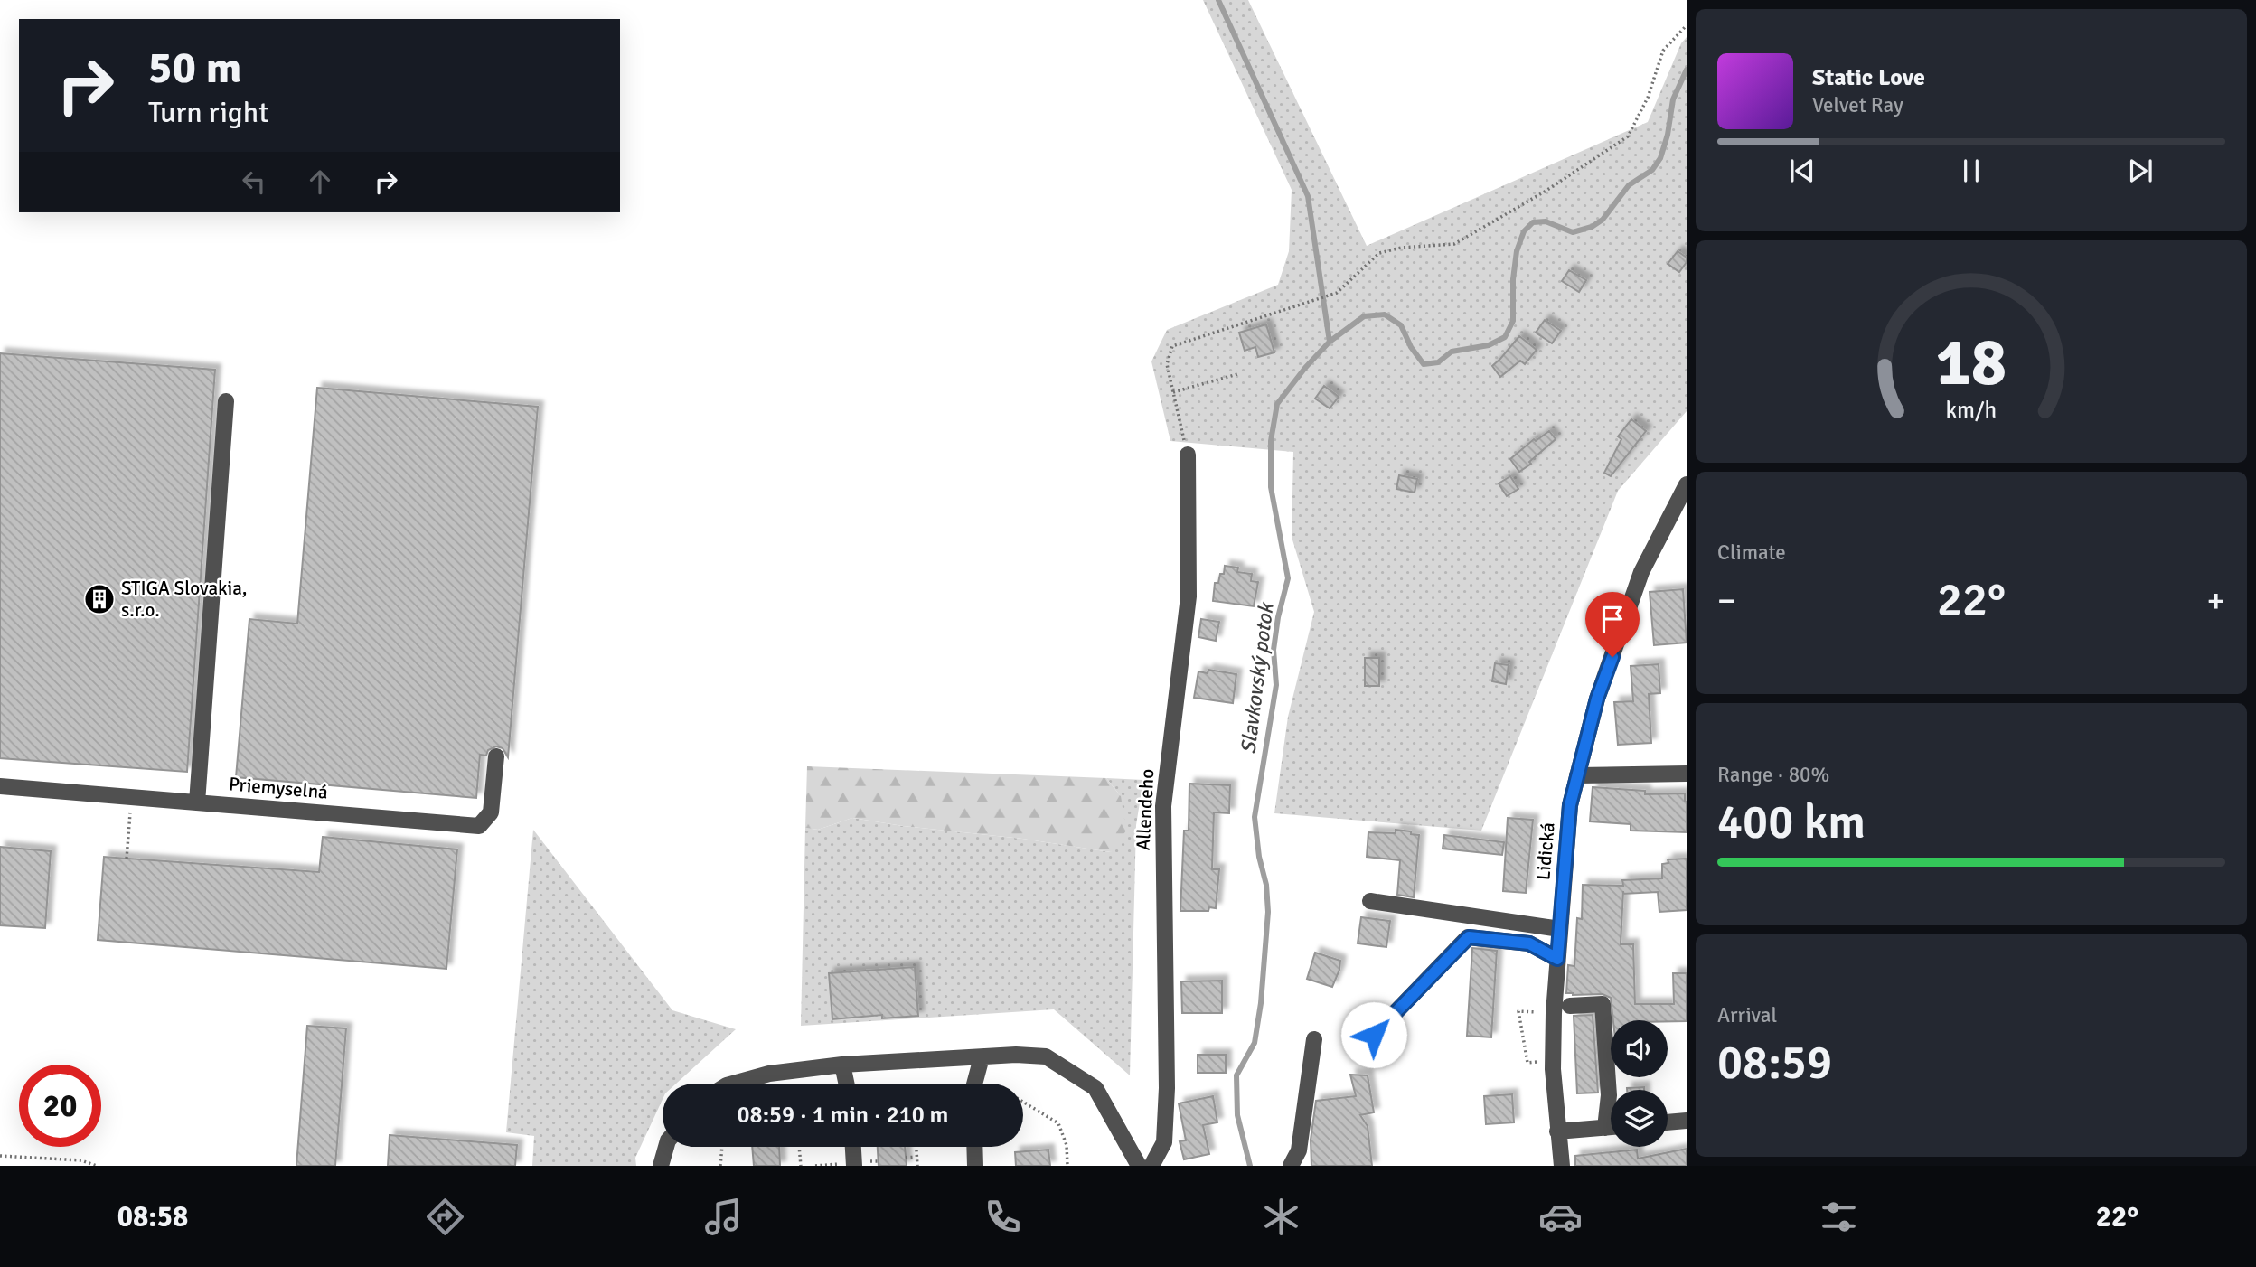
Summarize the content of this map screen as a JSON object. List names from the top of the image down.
{
  "streets": {
    "street": ["Priemyselná", "Allendeho", "Lidická"]
  },
  "water": ["Slavkovský potok"],
  "places": {
    "building": ["STIGA Slovakia, s.r.o."]
  },
  "page": {
    "turn": ["50 m", "Turn right"],
    "song": ["Static Love", "Velvet Ray"],
    "tile": [
      "Climate",
      ["Range · 80%", "400 km"],
      ["Arrival", "08:59"]
    ],
    "heat": ["−", "22°", "+"],
    "limit": "20",
    "trip": "08:59 · 1 min · 210 m",
    "tabs": ["08:58", "22°"],
    "gauge": ["18", "km/h"]
  }
}
